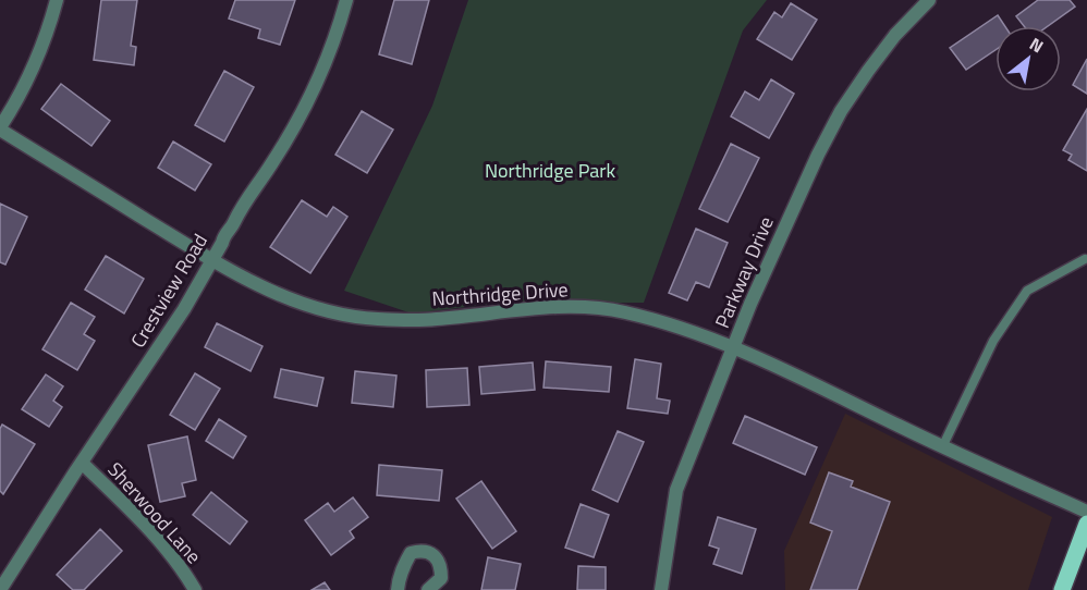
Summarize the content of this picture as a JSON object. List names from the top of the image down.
{
  "streets": {
    "street": [
      "Parkway Drive",
      "Crestview Road",
      "Northridge Drive",
      "Sherwood Lane"
    ]
  },
  "crossings": [
    ["Parkway Drive", "Northridge Drive"],
    ["Crestview Road", "Northridge Drive"],
    ["Crestview Road", "Sherwood Lane"]
  ],
  "parks": ["Northridge Park"],
  "north": "top right"
}
